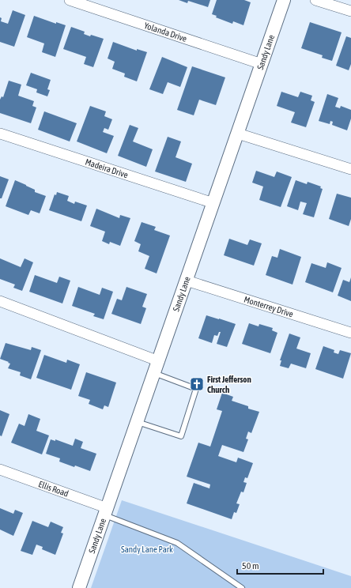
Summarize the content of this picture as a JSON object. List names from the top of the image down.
{
  "streets": {
    "street": [
      "Yolanda Drive",
      "Sandy Lane",
      "Madeira Drive",
      "Monterrey Drive",
      "Ellis Road"
    ]
  },
  "crossings": [
    ["Yolanda Drive", "Sandy Lane"],
    ["Sandy Lane", "Madeira Drive"],
    ["Sandy Lane", "Monterrey Drive"],
    ["Sandy Lane", "Ellis Road"]
  ],
  "parks": ["Sandy Lane Park"],
  "places": {
    "church": ["First Jefferson Church"]
  },
  "scale_bar": "50 m"
}
